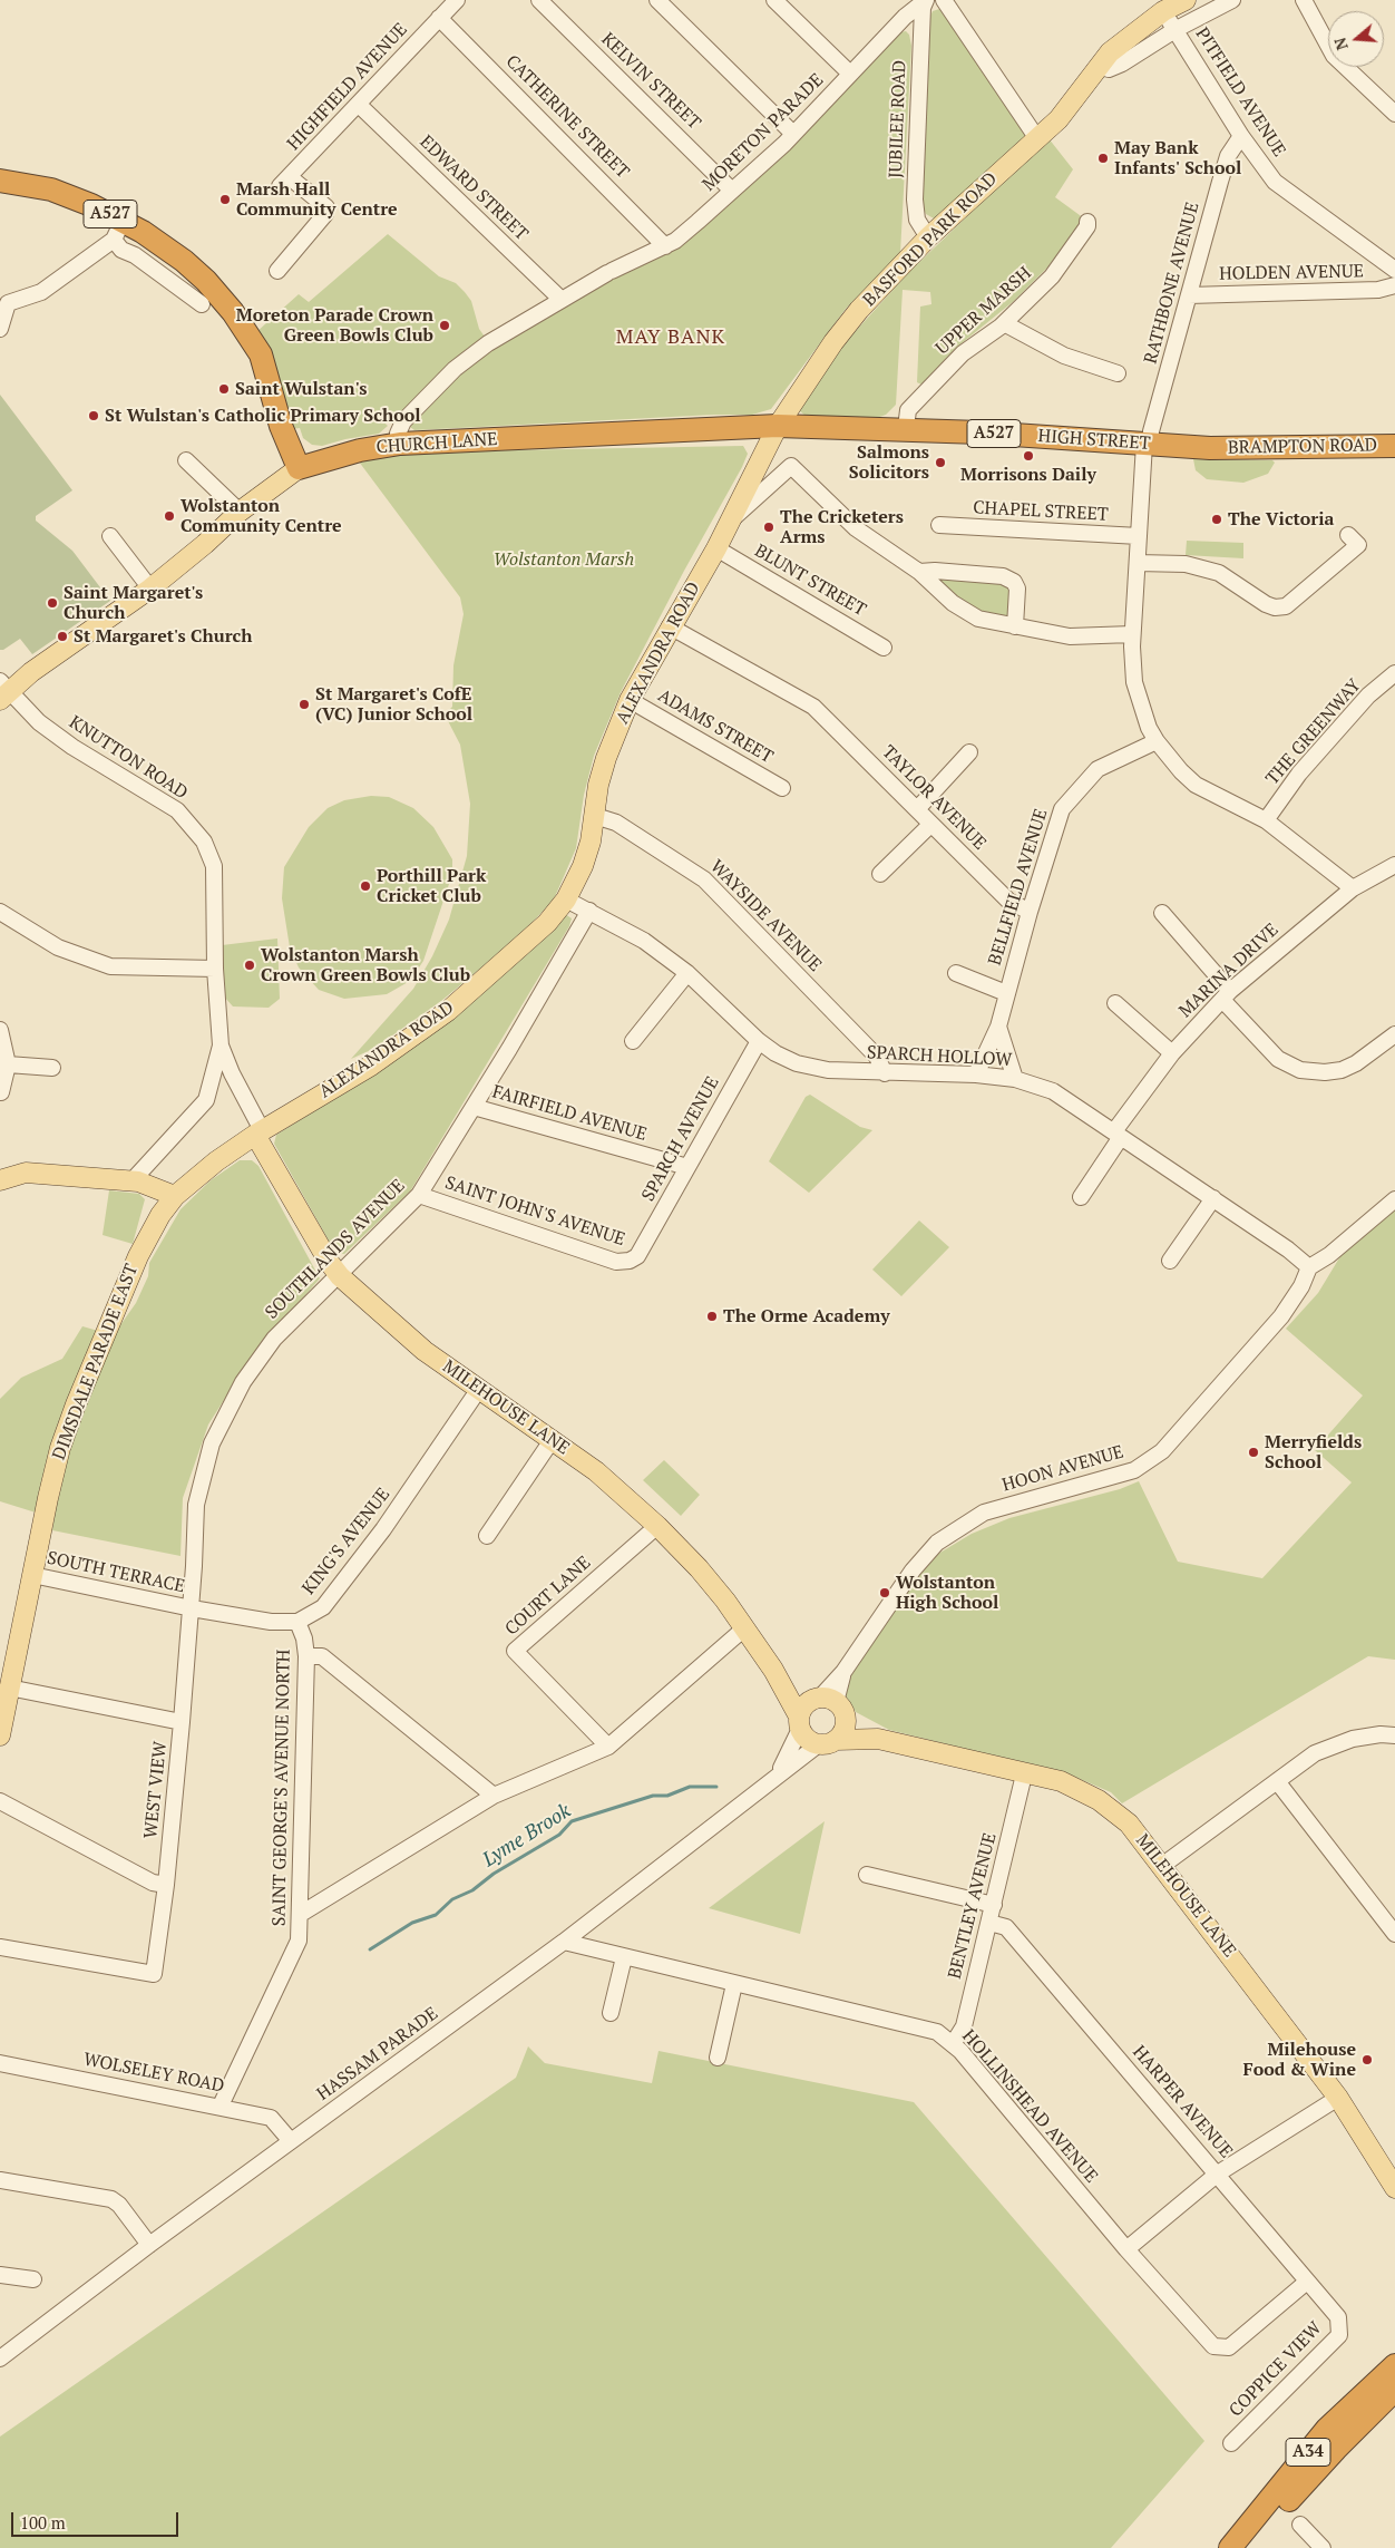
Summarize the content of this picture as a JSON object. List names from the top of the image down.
{
  "streets": {
    "highway": [
      "A527",
      "HIGH STREET",
      "CHURCH LANE",
      "BRAMPTON ROAD",
      "A34"
    ],
    "main road": [
      "BASFORD PARK ROAD",
      "ALEXANDRA ROAD",
      "DIMSDALE PARADE EAST",
      "MILEHOUSE LANE"
    ],
    "street": [
      "KELVIN STREET",
      "HIGHFIELD AVENUE",
      "PITFIELD AVENUE",
      "CATHERINE STREET",
      "JUBILEE ROAD",
      "MORETON PARADE",
      "EDWARD STREET",
      "HOLDEN AVENUE",
      "RATHBONE AVENUE",
      "UPPER MARSH",
      "CHAPEL STREET",
      "BLUNT STREET",
      "ADAMS STREET",
      "THE GREENWAY",
      "KNUTTON ROAD",
      "TAYLOR AVENUE",
      "BELLFIELD AVENUE",
      "WAYSIDE AVENUE",
      "MARINA DRIVE",
      "SPARCH HOLLOW",
      "FAIRFIELD AVENUE",
      "SPARCH AVENUE",
      "SAINT JOHN'S AVENUE",
      "SOUTHLANDS AVENUE",
      "HOON AVENUE",
      "KING'S AVENUE",
      "SOUTH TERRACE",
      "COURT LANE",
      "SAINT GEORGE'S AVENUE NORTH",
      "WEST VIEW",
      "BENTLEY AVENUE",
      "HASSAM PARADE",
      "WOLSELEY ROAD",
      "HARPER AVENUE",
      "HOLLINSHEAD AVENUE",
      "COPPICE VIEW"
    ]
  },
  "crossings": [
    ["KELVIN STREET", "MORETON PARADE"],
    ["HIGHFIELD AVENUE", "CATHERINE STREET"],
    ["HIGHFIELD AVENUE", "EDWARD STREET"],
    ["PITFIELD AVENUE", "BASFORD PARK ROAD"],
    ["PITFIELD AVENUE", "RATHBONE AVENUE"],
    ["CATHERINE STREET", "MORETON PARADE"],
    ["JUBILEE ROAD", "MORETON PARADE"],
    ["JUBILEE ROAD", "BASFORD PARK ROAD"],
    ["MORETON PARADE", "EDWARD STREET"],
    ["MORETON PARADE", "CHURCH LANE"],
    ["A527", "CHURCH LANE"],
    ["BASFORD PARK ROAD", "HIGH STREET"],
    ["BASFORD PARK ROAD", "CHURCH LANE"],
    ["BASFORD PARK ROAD", "ALEXANDRA ROAD"],
    ["HOLDEN AVENUE", "RATHBONE AVENUE"],
    ["RATHBONE AVENUE", "HIGH STREET"],
    ["RATHBONE AVENUE", "CHAPEL STREET"],
    ["RATHBONE AVENUE", "THE GREENWAY"],
    ["RATHBONE AVENUE", "BELLFIELD AVENUE"],
    ["RATHBONE AVENUE", "MARINA DRIVE"],
    ["UPPER MARSH", "HIGH STREET"],
    ["HIGH STREET", "CHURCH LANE"],
    ["HIGH STREET", "BRAMPTON ROAD"],
    ["HIGH STREET", "ALEXANDRA ROAD"],
    ["CHURCH LANE", "ALEXANDRA ROAD"],
    ["CHURCH LANE", "KNUTTON ROAD"],
    ["BLUNT STREET", "ALEXANDRA ROAD"],
    ["ALEXANDRA ROAD", "ADAMS STREET"],
    ["ALEXANDRA ROAD", "TAYLOR AVENUE"],
    ["ALEXANDRA ROAD", "WAYSIDE AVENUE"],
    ["ALEXANDRA ROAD", "SPARCH HOLLOW"],
    ["ALEXANDRA ROAD", "DIMSDALE PARADE EAST"],
    ["ALEXANDRA ROAD", "MILEHOUSE LANE"],
    ["TAYLOR AVENUE", "BELLFIELD AVENUE"],
    ["BELLFIELD AVENUE", "SPARCH HOLLOW"],
    ["WAYSIDE AVENUE", "SPARCH HOLLOW"],
    ["MARINA DRIVE", "SPARCH HOLLOW"],
    ["SPARCH HOLLOW", "SPARCH AVENUE"],
    ["SPARCH HOLLOW", "SOUTHLANDS AVENUE"],
    ["SPARCH HOLLOW", "HOON AVENUE"],
    ["FAIRFIELD AVENUE", "SPARCH AVENUE"],
    ["FAIRFIELD AVENUE", "SOUTHLANDS AVENUE"],
    ["SPARCH AVENUE", "SAINT JOHN'S AVENUE"],
    ["SAINT JOHN'S AVENUE", "SOUTHLANDS AVENUE"],
    ["SOUTHLANDS AVENUE", "MILEHOUSE LANE"],
    ["SOUTHLANDS AVENUE", "SOUTH TERRACE"],
    ["SOUTHLANDS AVENUE", "WEST VIEW"],
    ["DIMSDALE PARADE EAST", "MILEHOUSE LANE"],
    ["DIMSDALE PARADE EAST", "SOUTH TERRACE"],
    ["MILEHOUSE LANE", "HOON AVENUE"],
    ["MILEHOUSE LANE", "KING'S AVENUE"],
    ["MILEHOUSE LANE", "COURT LANE"],
    ["MILEHOUSE LANE", "BENTLEY AVENUE"],
    ["MILEHOUSE LANE", "HASSAM PARADE"],
    ["HOON AVENUE", "HASSAM PARADE"],
    ["KING'S AVENUE", "SAINT GEORGE'S AVENUE NORTH"],
    ["SOUTH TERRACE", "WEST VIEW"],
    ["SAINT GEORGE'S AVENUE NORTH", "WOLSELEY ROAD"],
    ["BENTLEY AVENUE", "HARPER AVENUE"],
    ["BENTLEY AVENUE", "HOLLINSHEAD AVENUE"],
    ["HASSAM PARADE", "WOLSELEY ROAD"],
    ["HASSAM PARADE", "HOLLINSHEAD AVENUE"],
    ["HARPER AVENUE", "HOLLINSHEAD AVENUE"],
    ["HARPER AVENUE", "COPPICE VIEW"]
  ],
  "districts": ["MAY BANK"],
  "water": ["Lyme Brook"],
  "parks": ["Wolstanton Marsh"],
  "places": [
    "May Bank Infants' School",
    "Marsh Hall Community Centre",
    "Moreton Parade Crown Green Bowls Club",
    "Saint Wulstan's",
    "St Wulstan's Catholic Primary School",
    "Morrisons Daily",
    "Salmons Solicitors",
    "Wolstanton Community Centre",
    "The Victoria",
    "The Cricketers Arms",
    "Saint Margaret's Church",
    "St Margaret's Church",
    "St Margaret's CofE (VC) Junior School",
    "Porthill Park Cricket Club",
    "Wolstanton Marsh Crown Green Bowls Club",
    "The Orme Academy",
    "Merryfields School",
    "Wolstanton High School",
    "Milehouse Food & Wine"
  ],
  "scale_bar": "100 m",
  "north": "left"
}
